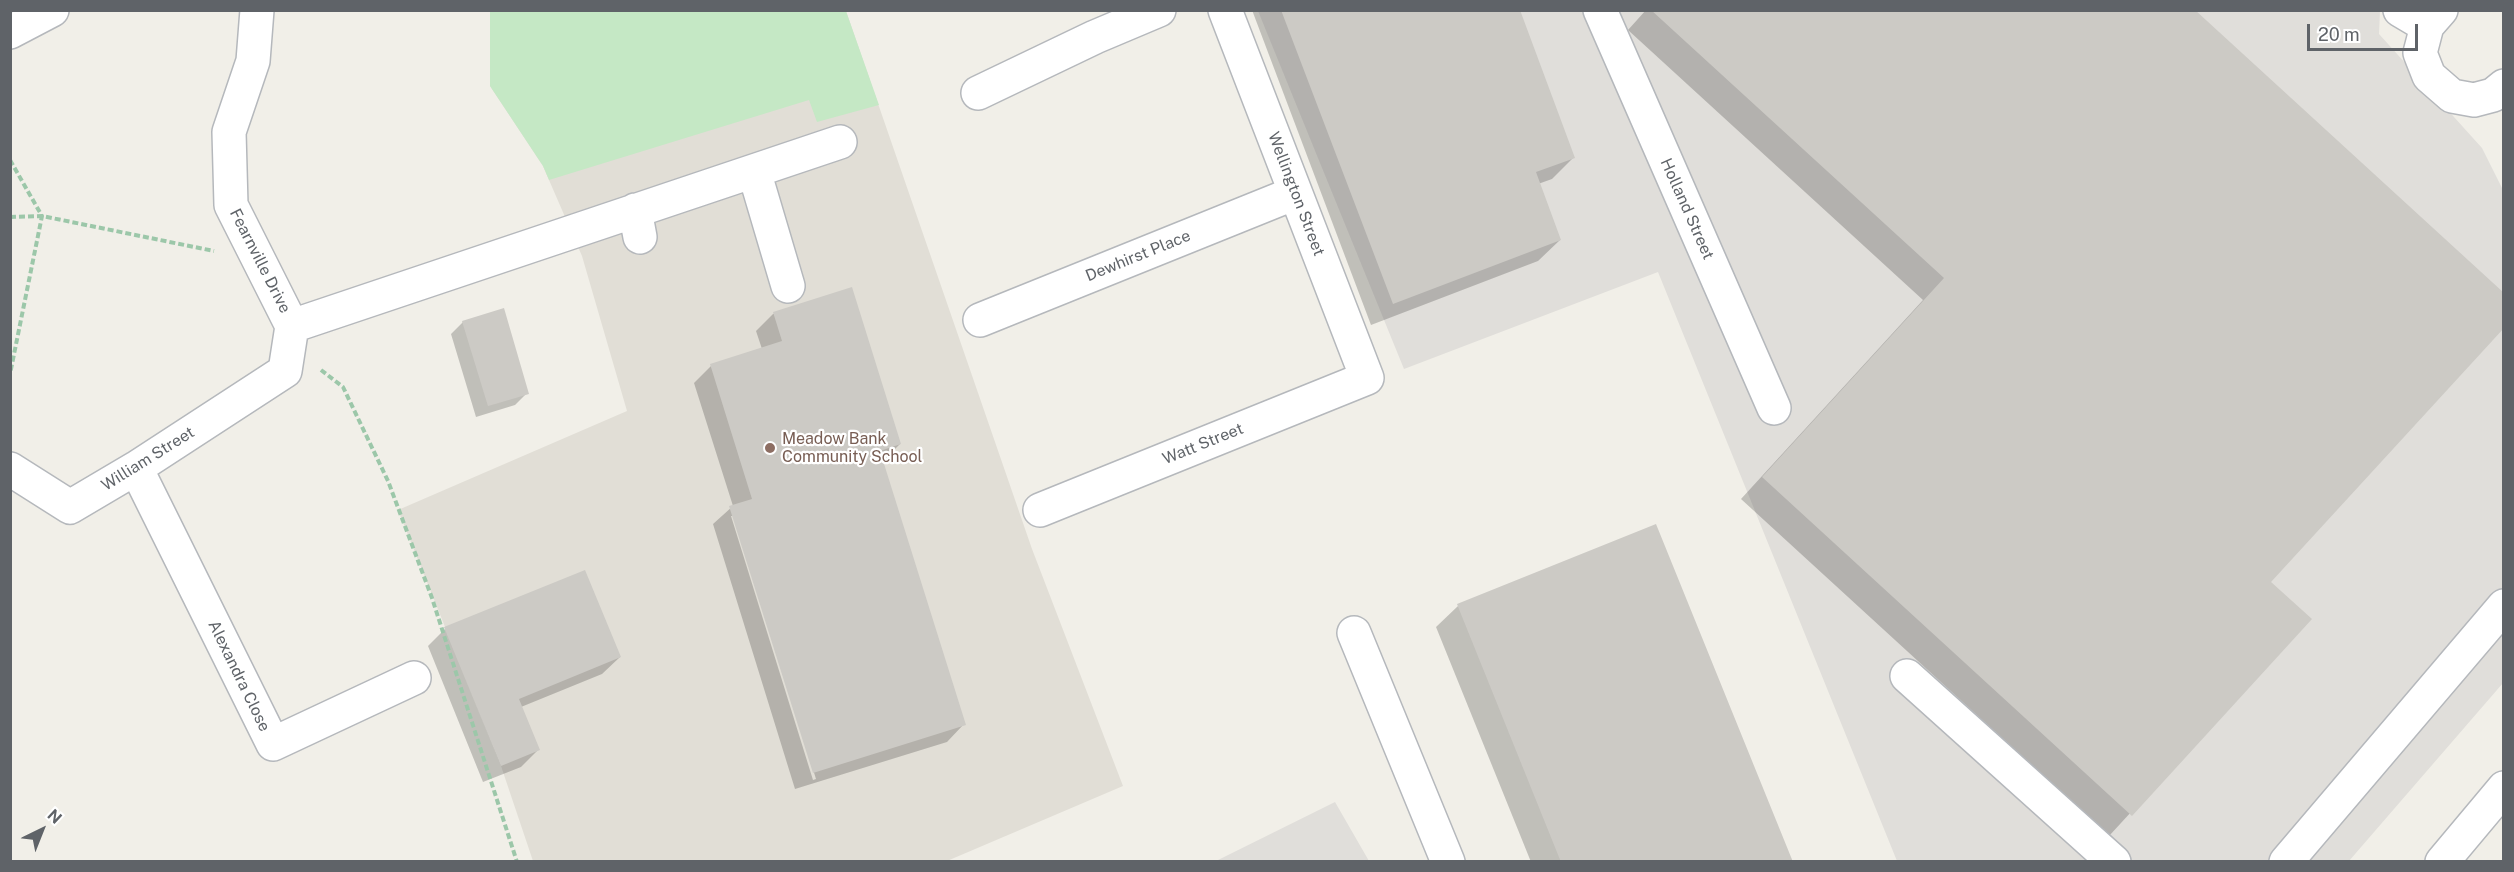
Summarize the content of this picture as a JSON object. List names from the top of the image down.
{
  "streets": {
    "street": [
      "Wellington Street",
      "Holland Street",
      "Dewhirst Place",
      "Fearnville Drive",
      "Watt Street",
      "William Street",
      "Alexandra Close"
    ]
  },
  "crossings": [
    ["Wellington Street", "Dewhirst Place"],
    ["Wellington Street", "Watt Street"],
    ["Fearnville Drive", "William Street"],
    ["William Street", "Alexandra Close"]
  ],
  "places": ["Meadow Bank Community School"],
  "scale_bar": "20 m",
  "north": "top right"
}
